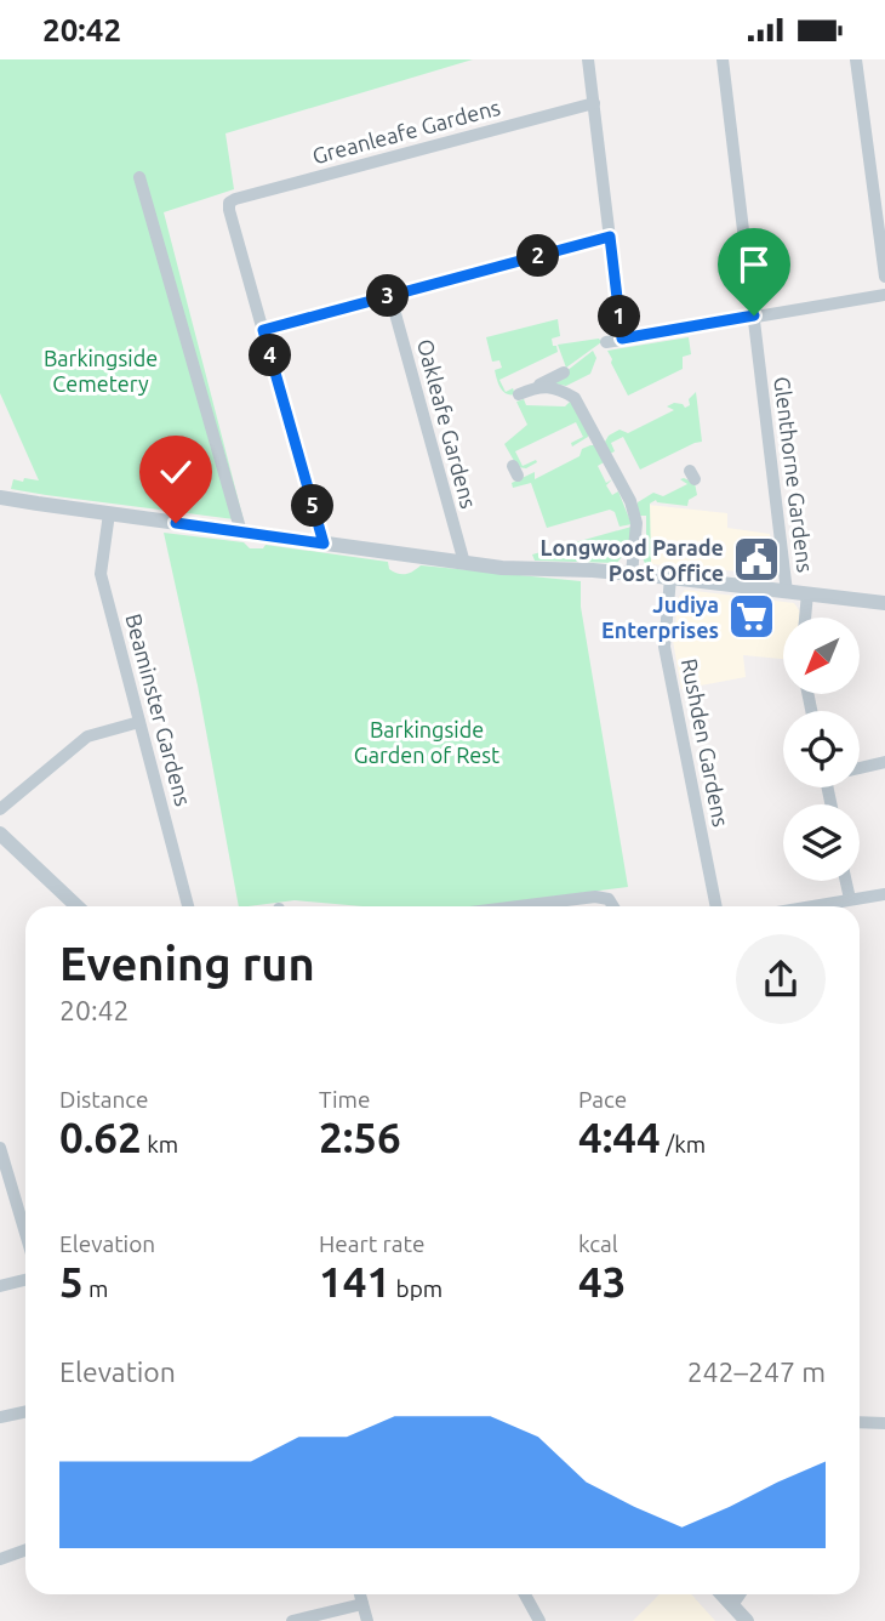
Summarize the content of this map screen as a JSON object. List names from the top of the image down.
{
  "streets": {
    "street": [
      "Greanleafe Gardens",
      "Oakleafe Gardens",
      "Glenthorne Gardens",
      "Beaminster Gardens",
      "Rushden Gardens"
    ]
  },
  "parks": ["Barkingside Cemetery", "Barkingside Garden of Rest"],
  "places": {
    "public building": ["Longwood Parade Post Office"],
    "supermarket": ["Judiya Enterprises"]
  },
  "north": "bottom left",
  "page": {
    "status": "20:42",
    "pins": [
      "2",
      "3",
      "1",
      "4",
      "5"
    ],
    "heading": ["Evening run", "20:42"],
    "stats": [
      ["Distance", "0.62 km"],
      ["Time", "2:56"],
      ["Pace", "4:44 /km"],
      ["Elevation", "5 m"],
      ["Heart rate", "141 bpm"],
      ["kcal", "43"]
    ],
    "chart": ["Elevation", "242–247 m"]
  }
}
